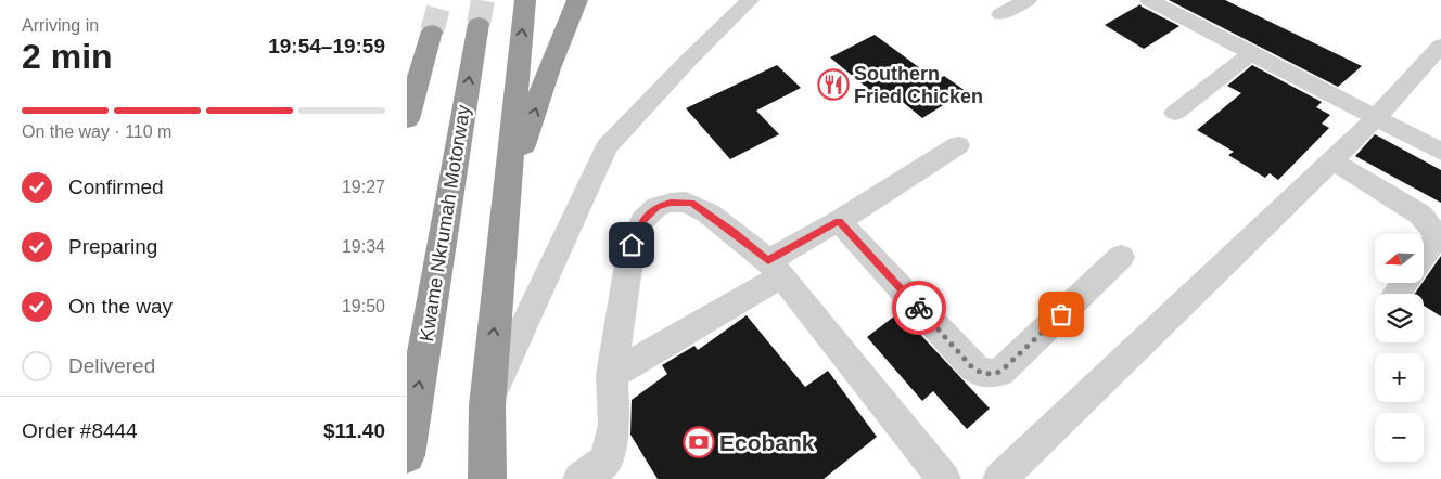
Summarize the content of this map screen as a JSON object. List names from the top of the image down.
{
  "streets": {
    "highway": ["Kwame Nkrumah Motorway"]
  },
  "places": {
    "restaurant": ["Southern Fried Chicken"],
    "bank": ["Ecobank"]
  },
  "north": "left",
  "page": {
    "heading": ["2 min", "Arriving in", "19:54–19:59"],
    "panel": ["Order #8444", "$11.40"],
    "bar": "On the way · 110 m",
    "list": [
      ["Confirmed", "19:27"],
      ["Preparing", "19:34"],
      ["On the way", "19:50"],
      "Delivered"
    ],
    "map_buttons": ["+", "−"]
  }
}
